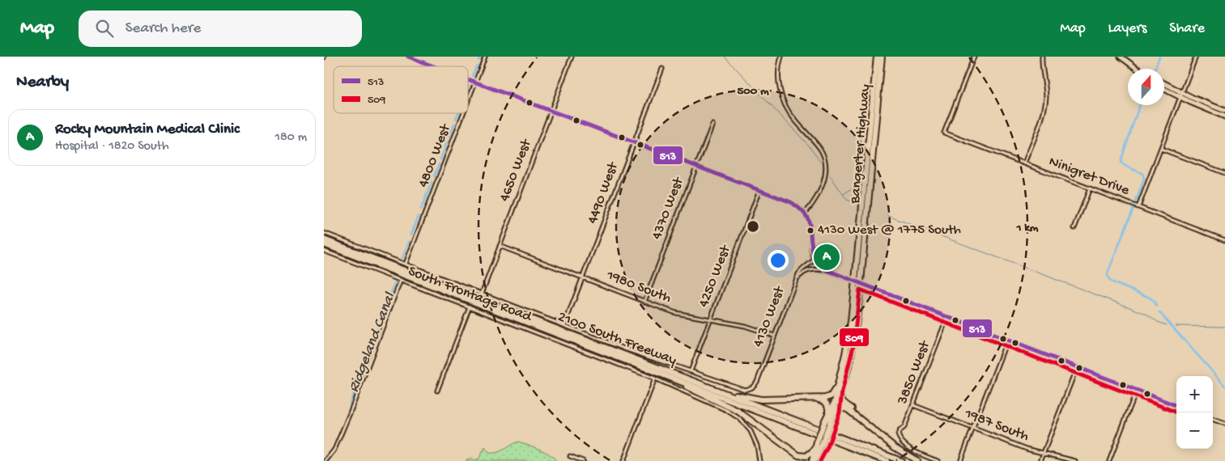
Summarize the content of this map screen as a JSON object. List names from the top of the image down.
{
  "streets": {
    "highway": ["Bangerter Highway", "2100 South Freeway"],
    "street": [
      "4800 West",
      "4650 West",
      "Ninigret Drive",
      "4490 West",
      "4370 West",
      "4250 West",
      "1980 South",
      "South Frontage Road",
      "4130 West",
      "3850 West",
      "1987 South"
    ]
  },
  "crossings": [
    ["4650 West", "1980 South"],
    ["4490 West", "1980 South"],
    ["4370 West", "1980 South"],
    ["4250 West", "1980 South"],
    ["4250 West", "4130 West"],
    ["1980 South", "4130 West"],
    ["3850 West", "1987 South"]
  ],
  "water": ["Ridgeland Canal"],
  "places": ["4130 West @ 1775 South"],
  "lines": ["transit line 513", "transit line 509"],
  "legend": ["513", "509"],
  "north": "top",
  "page": {
    "header": "Map",
    "search": "Search here",
    "nav": ["Map", "Layers", "Share"],
    "heading": "Nearby",
    "list": [
      {
        "mark": "A",
        "name": "Rocky Mountain Medical Clinic",
        "note": "Hospital · 1820 South",
        "value": "180 m"
      }
    ],
    "pins": "A",
    "map_buttons": ["+", "−"]
  },
  "rings": ["500 m", "1 km"]
}
